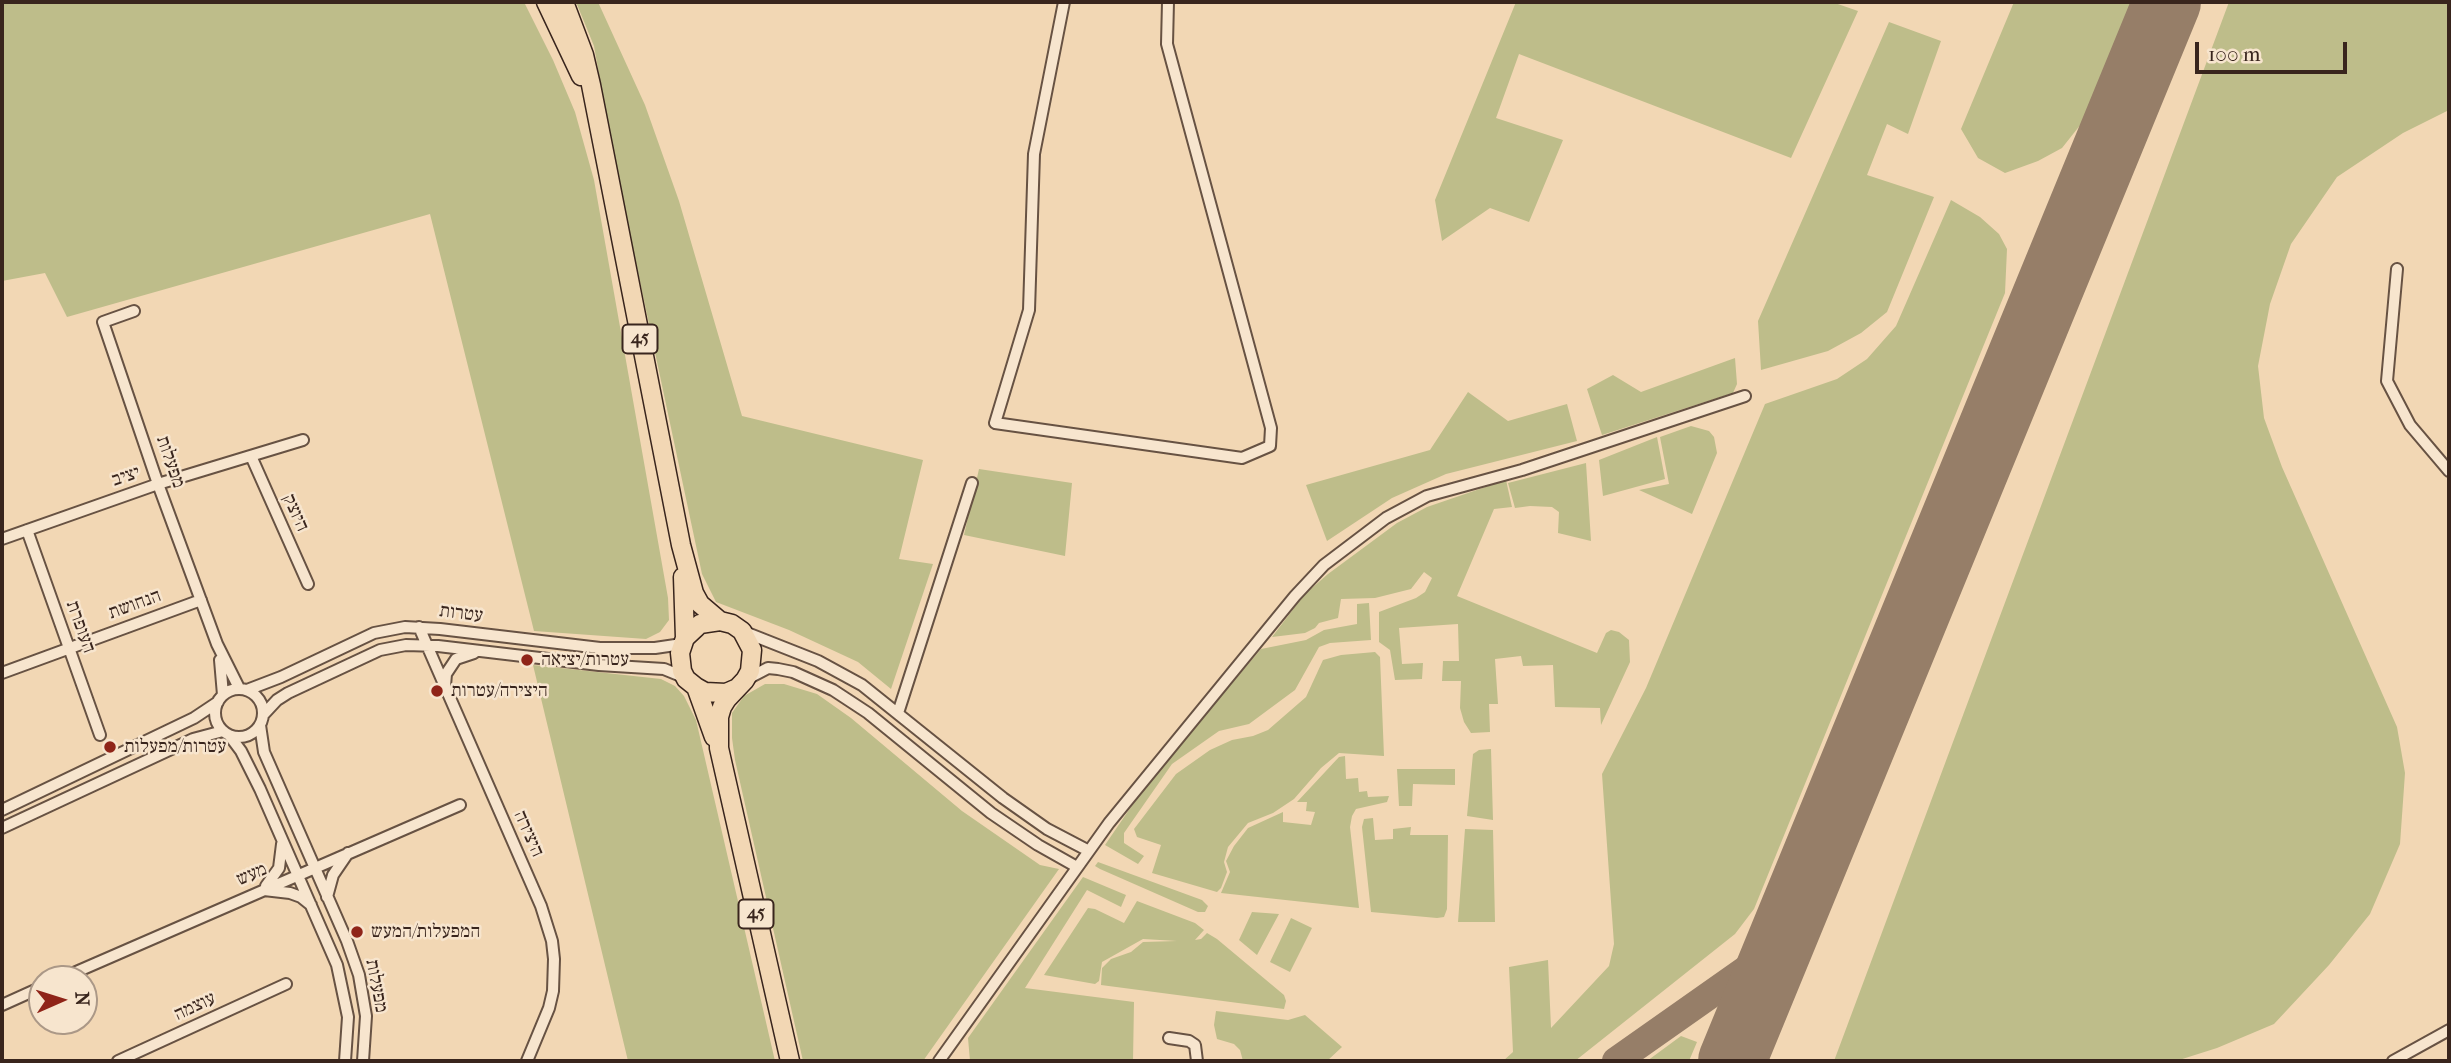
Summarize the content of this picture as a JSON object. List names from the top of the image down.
{
  "streets": {
    "highway": ["45"],
    "street": [
      "מפעלות",
      "יציב",
      "היוצק",
      "הנחושת",
      "עטרות",
      "העופרת",
      "היצירה",
      "מעש",
      "עוצמה"
    ]
  },
  "crossings": [
    ["45", "עטרות"],
    ["מפעלות", "יציב"],
    ["מפעלות", "הנחושת"],
    ["מפעלות", "עטרות"],
    ["מפעלות", "מעש"],
    ["יציב", "היוצק"],
    ["יציב", "העופרת"],
    ["הנחושת", "העופרת"],
    ["עטרות", "היצירה"]
  ],
  "places": [
    "עטרות/יציאה",
    "היצירה/עטרות",
    "עטרות/מפעלות",
    "המפעלות/המעש"
  ],
  "scale_bar": "100 m",
  "north": "right"
}
